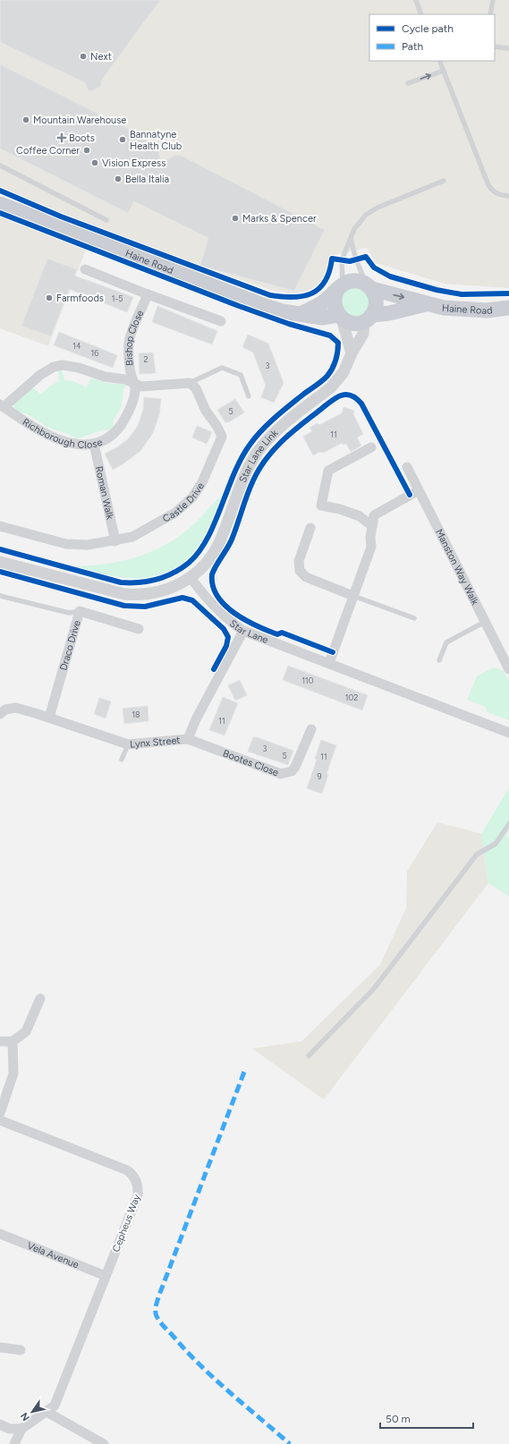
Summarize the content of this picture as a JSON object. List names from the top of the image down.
{
  "streets": {
    "main road": ["Haine Road"],
    "street": [
      "Bishop Close",
      "Richborough Close",
      "Star Lane Link",
      "Roman Walk",
      "Castle Drive",
      "Manston Way Walk",
      "Star Lane",
      "Draco Drive",
      "Lynx Street",
      "Bootes Close",
      "Cepheus Way",
      "Vela Avenue"
    ]
  },
  "crossings": [
    ["Haine Road", "Star Lane Link"],
    ["Bishop Close", "Richborough Close"],
    ["Richborough Close", "Roman Walk"],
    ["Star Lane Link", "Star Lane"],
    ["Roman Walk", "Castle Drive"],
    ["Star Lane", "Lynx Street"],
    ["Draco Drive", "Lynx Street"],
    ["Lynx Street", "Bootes Close"],
    ["Cepheus Way", "Vela Avenue"]
  ],
  "places": {
    "other": [
      "Next",
      "Mountain Warehouse",
      "Bannatyne Health Club",
      "Coffee Corner",
      "Vision Express",
      "Bella Italia",
      "Marks & Spencer",
      "Farmfoods"
    ],
    "health": ["Boots"]
  },
  "house_numbers": [
    "1-5",
    "14",
    "16",
    "2",
    "3",
    "5",
    "11",
    "110",
    "102",
    "18",
    "11",
    "3",
    "5",
    "11",
    "9"
  ],
  "legend": ["Cycle path", "Path"],
  "scale_bar": "50 m",
  "north": "bottom left"
}
